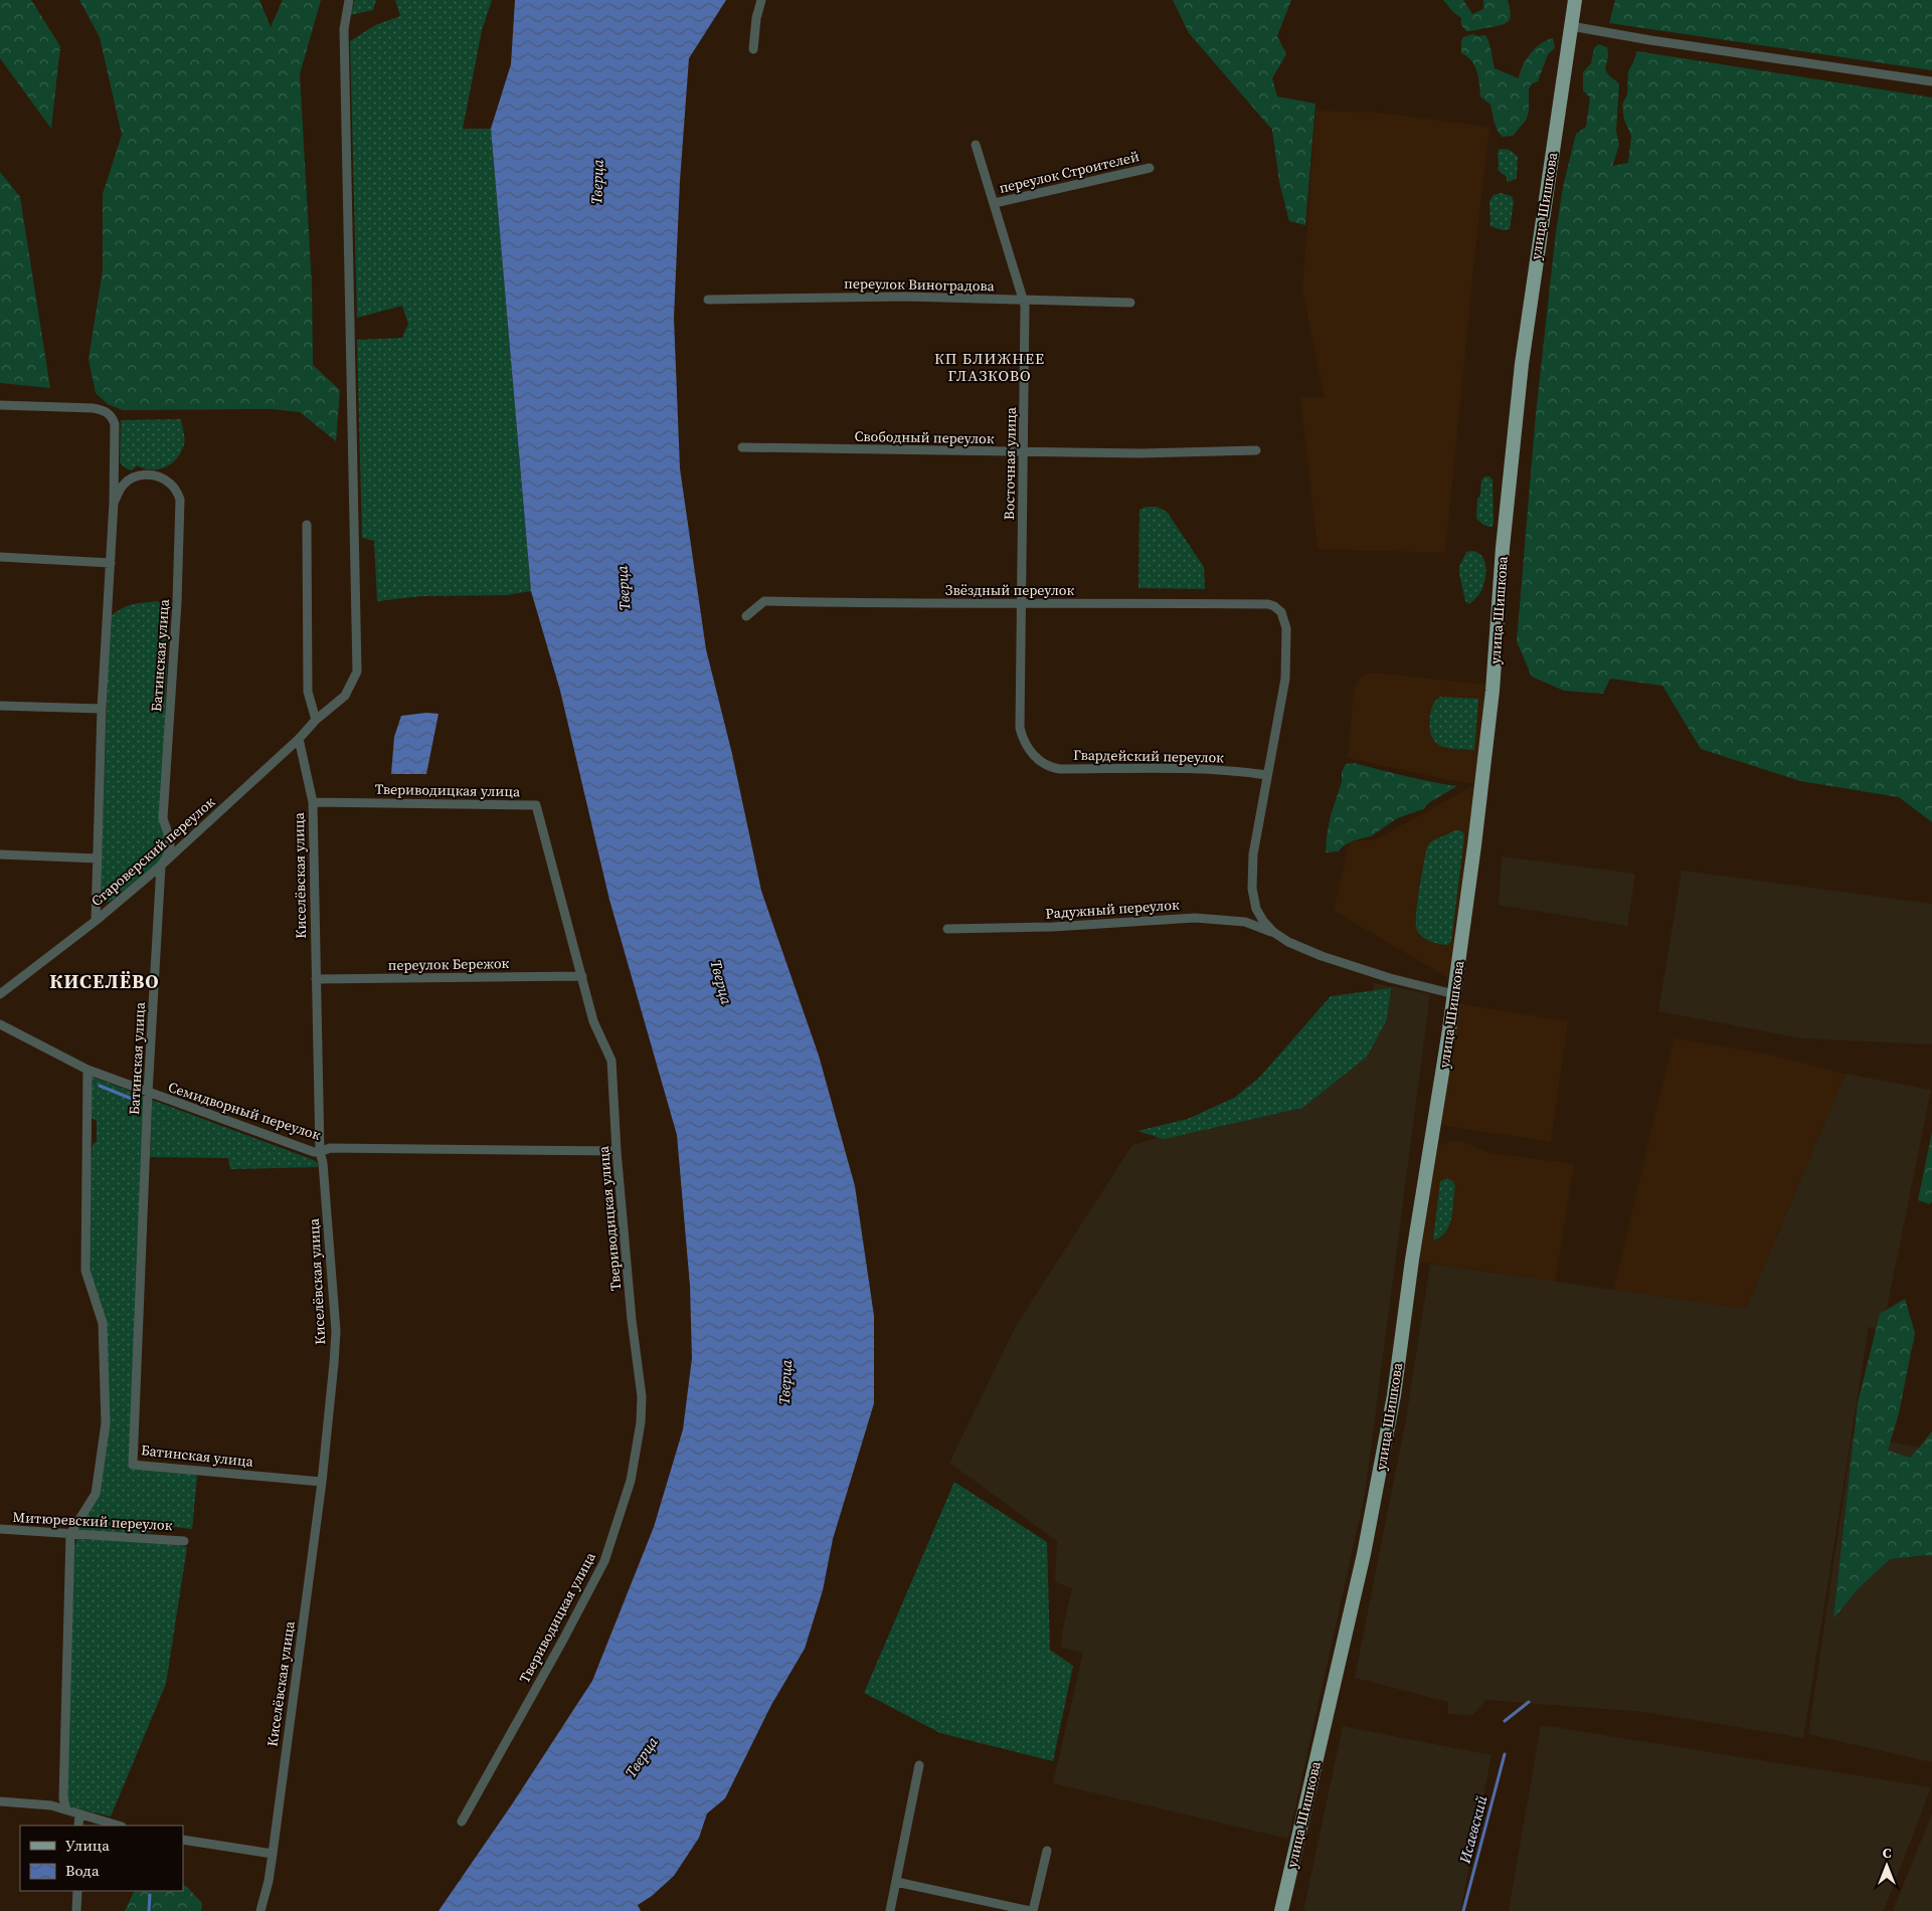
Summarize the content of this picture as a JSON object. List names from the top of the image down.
{
  "streets": {
    "main road": ["улица Шишкова"],
    "street": [
      "переулок Строителей",
      "переулок Виноградова",
      "Свободный переулок",
      "Восточная улица",
      "Звёздный переулок",
      "Батинская улица",
      "Гвардейский переулок",
      "Твериводицкая улица",
      "Староверский переулок",
      "Киселёвская улица",
      "Радужный переулок",
      "переулок Бережок",
      "Семидворный переулок",
      "Митюревский переулок"
    ]
  },
  "crossings": [
    ["переулок Строителей", "Восточная улица"],
    ["улица Шишкова", "Радужный переулок"],
    ["переулок Виноградова", "Восточная улица"],
    ["Свободный переулок", "Восточная улица"],
    ["Восточная улица", "Звёздный переулок"],
    ["Восточная улица", "Гвардейский переулок"],
    ["Звёздный переулок", "Гвардейский переулок"],
    ["Батинская улица", "Староверский переулок"],
    ["Батинская улица", "Киселёвская улица"],
    ["Батинская улица", "Семидворный переулок"],
    ["Твериводицкая улица", "Киселёвская улица"],
    ["Твериводицкая улица", "переулок Бережок"],
    ["Твериводицкая улица", "Семидворный переулок"],
    ["Староверский переулок", "Киселёвская улица"],
    ["Киселёвская улица", "переулок Бережок"],
    ["Киселёвская улица", "Семидворный переулок"]
  ],
  "districts": ["КП БЛИЖНЕЕ ГЛАЗКОВО", "КИСЕЛЁВО"],
  "water": ["Тверца", "Исаевский"],
  "legend": ["Улица", "Вода"],
  "north": "top"
}
